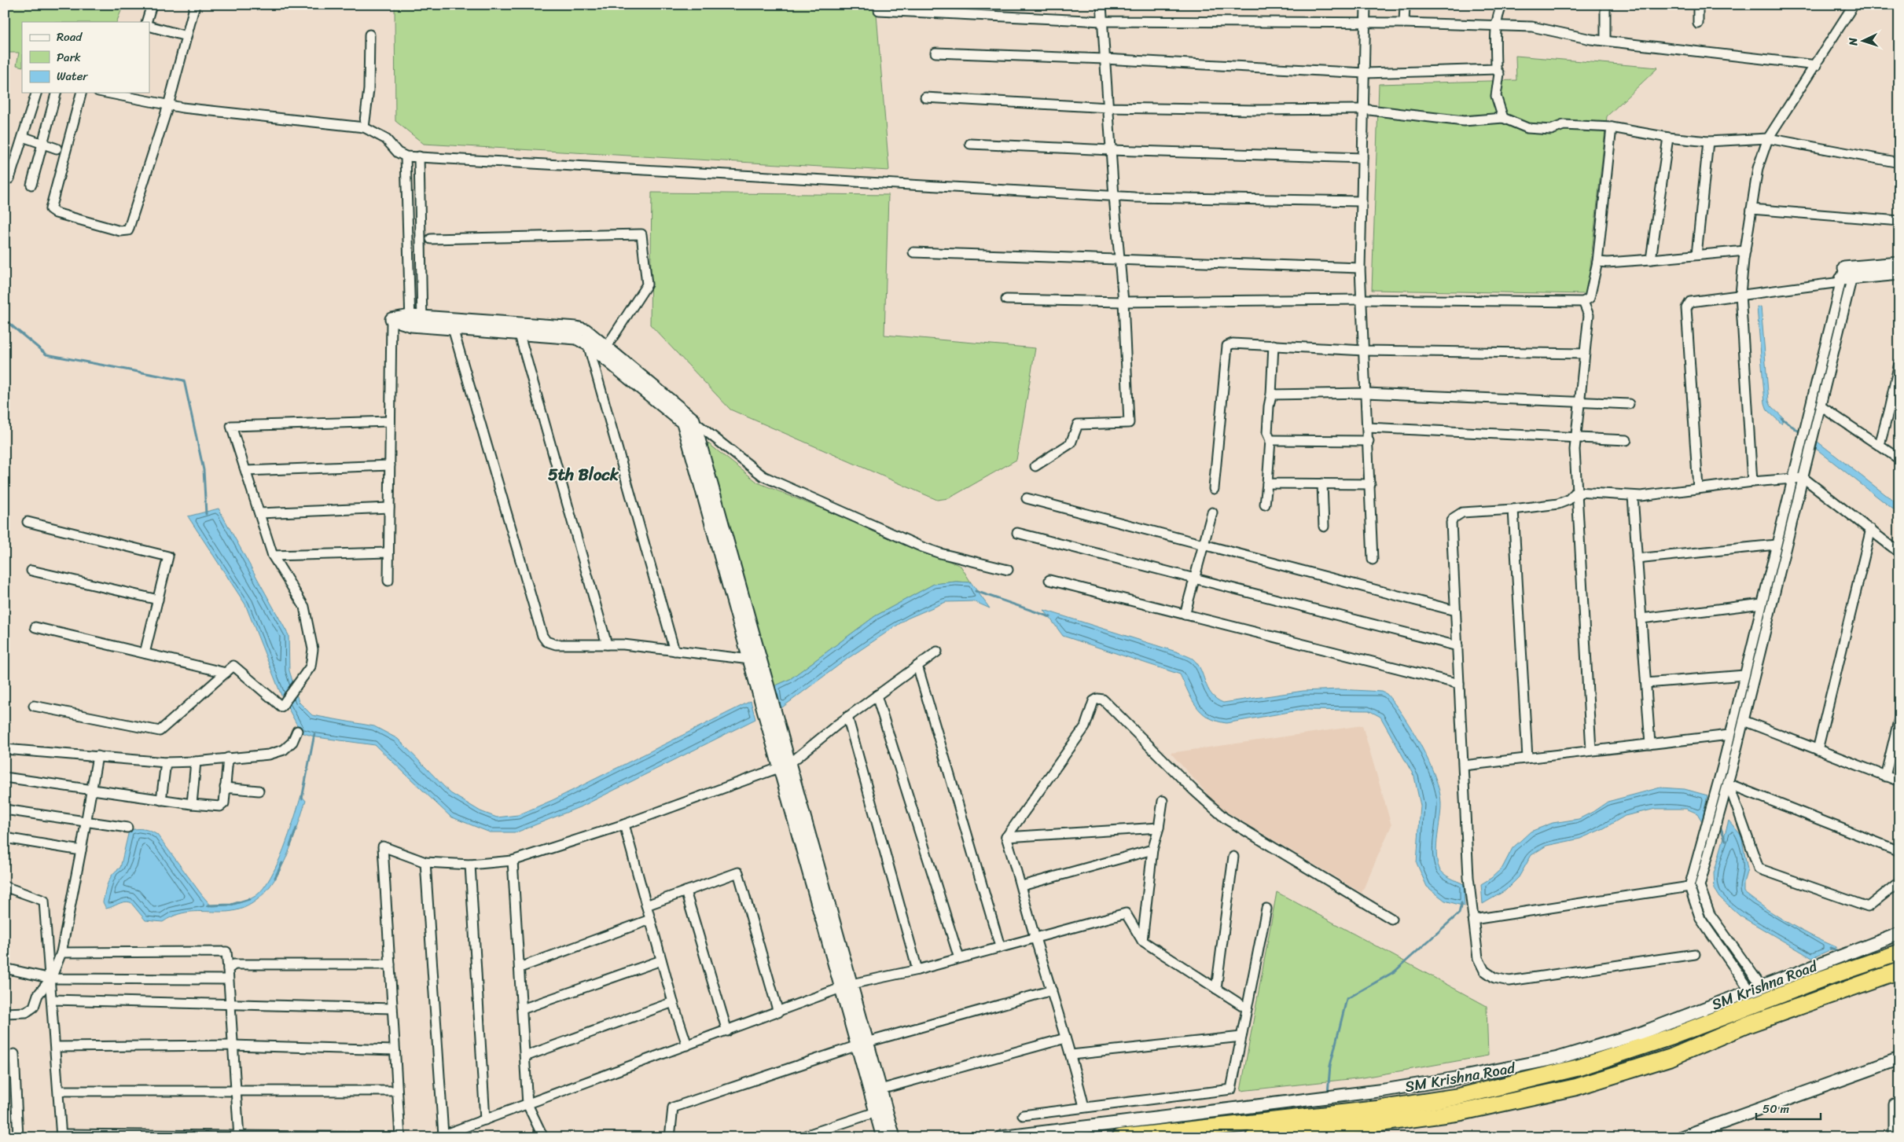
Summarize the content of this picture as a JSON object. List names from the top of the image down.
{
  "streets": {
    "highway": ["SM Krishna Road"]
  },
  "districts": ["5th Block"],
  "legend": ["Road", "Park", "Water"],
  "scale_bar": "50 m",
  "north": "left"
}
